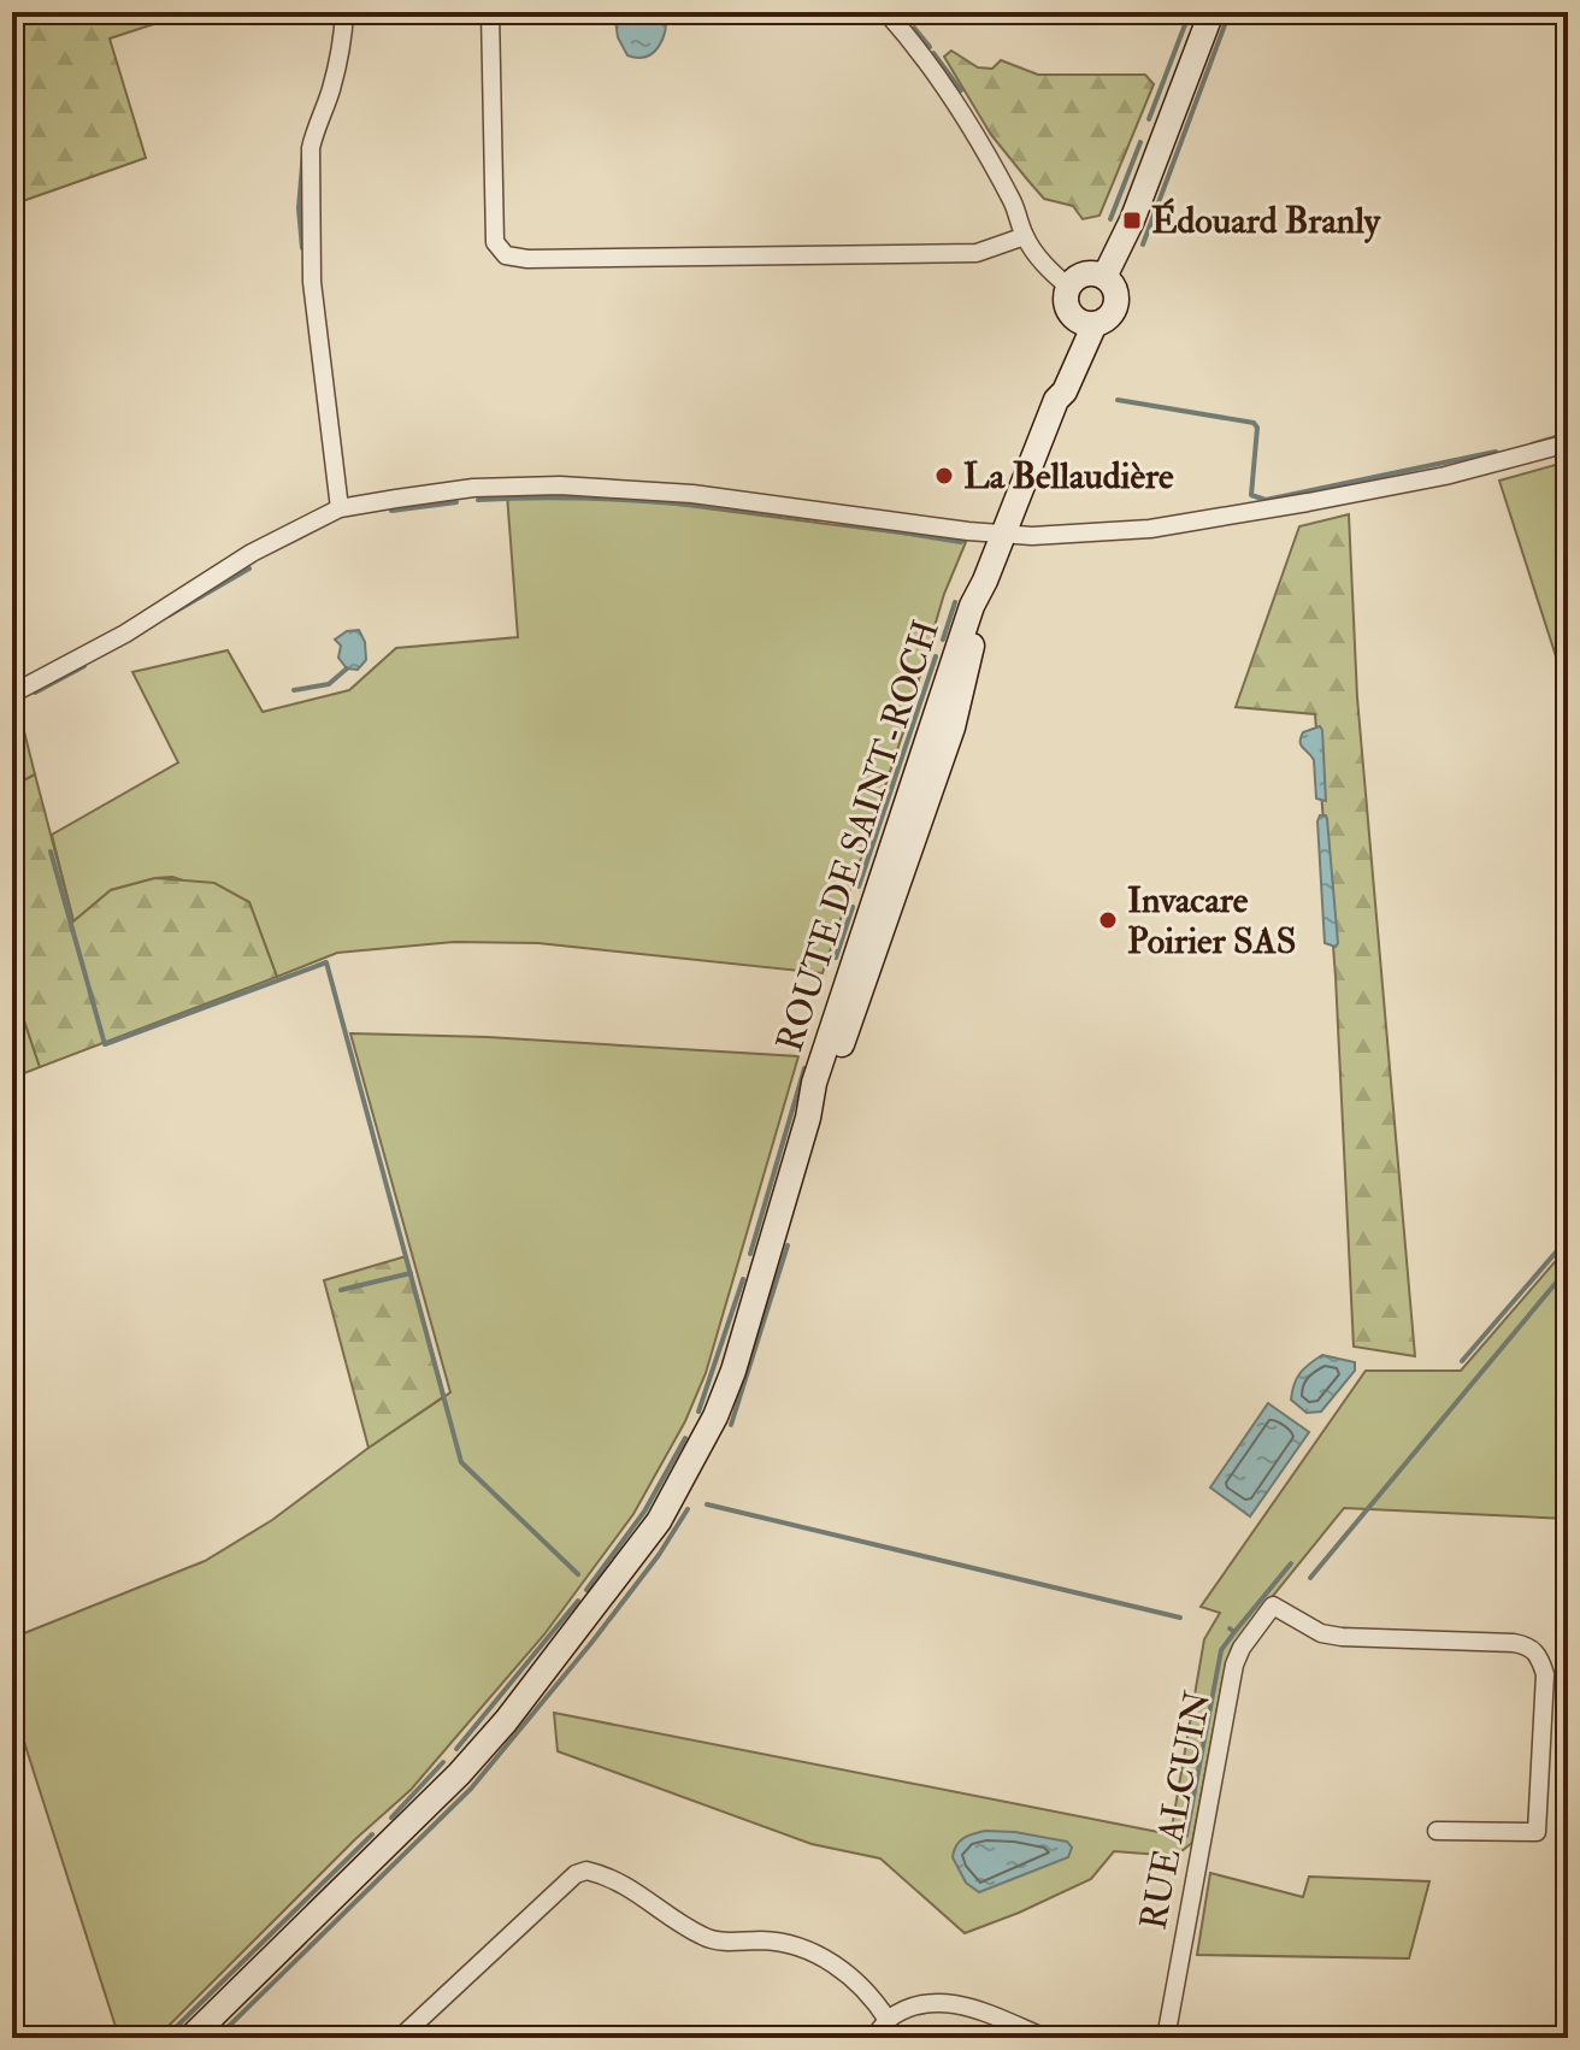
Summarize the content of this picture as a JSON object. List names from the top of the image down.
{
  "streets": {
    "street": ["ROUTE DE SAINT-ROCH", "RUE ALCUIN"]
  },
  "places": {
    "transit": ["Édouard Branly"],
    "other": ["La Bellaudière", "Invacare Poirier SAS"]
  }
}
